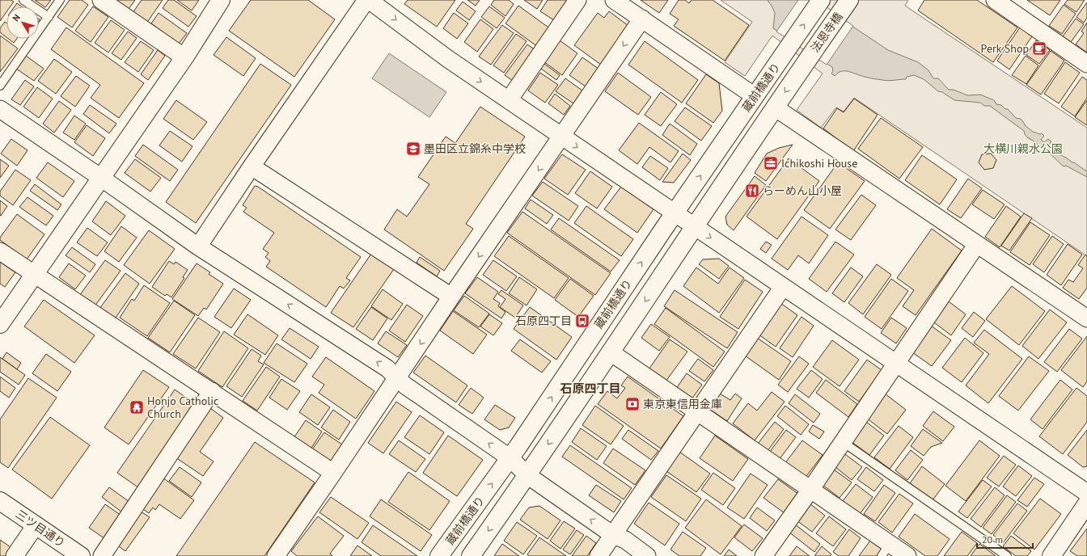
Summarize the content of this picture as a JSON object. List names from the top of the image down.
{
  "streets": {
    "main road": ["法恩寺橋", "蔵前橋通り", "三ツ目通り"]
  },
  "crossings": [
    ["法恩寺橋", "蔵前橋通り"]
  ],
  "districts": ["石原四丁目"],
  "parks": ["大横川親水公園"],
  "places": {
    "cafe": ["Perk Shop"],
    "school or university": ["墨田区立錦糸中学校"],
    "office": ["Ichikoshi House"],
    "restaurant": ["らーめん山小屋"],
    "bus stop": ["石原四丁目"],
    "bank": ["東京東信用金庫"],
    "temple": ["Honjo Catholic Church"]
  },
  "scale_bar": "20 m",
  "north": "top left"
}
